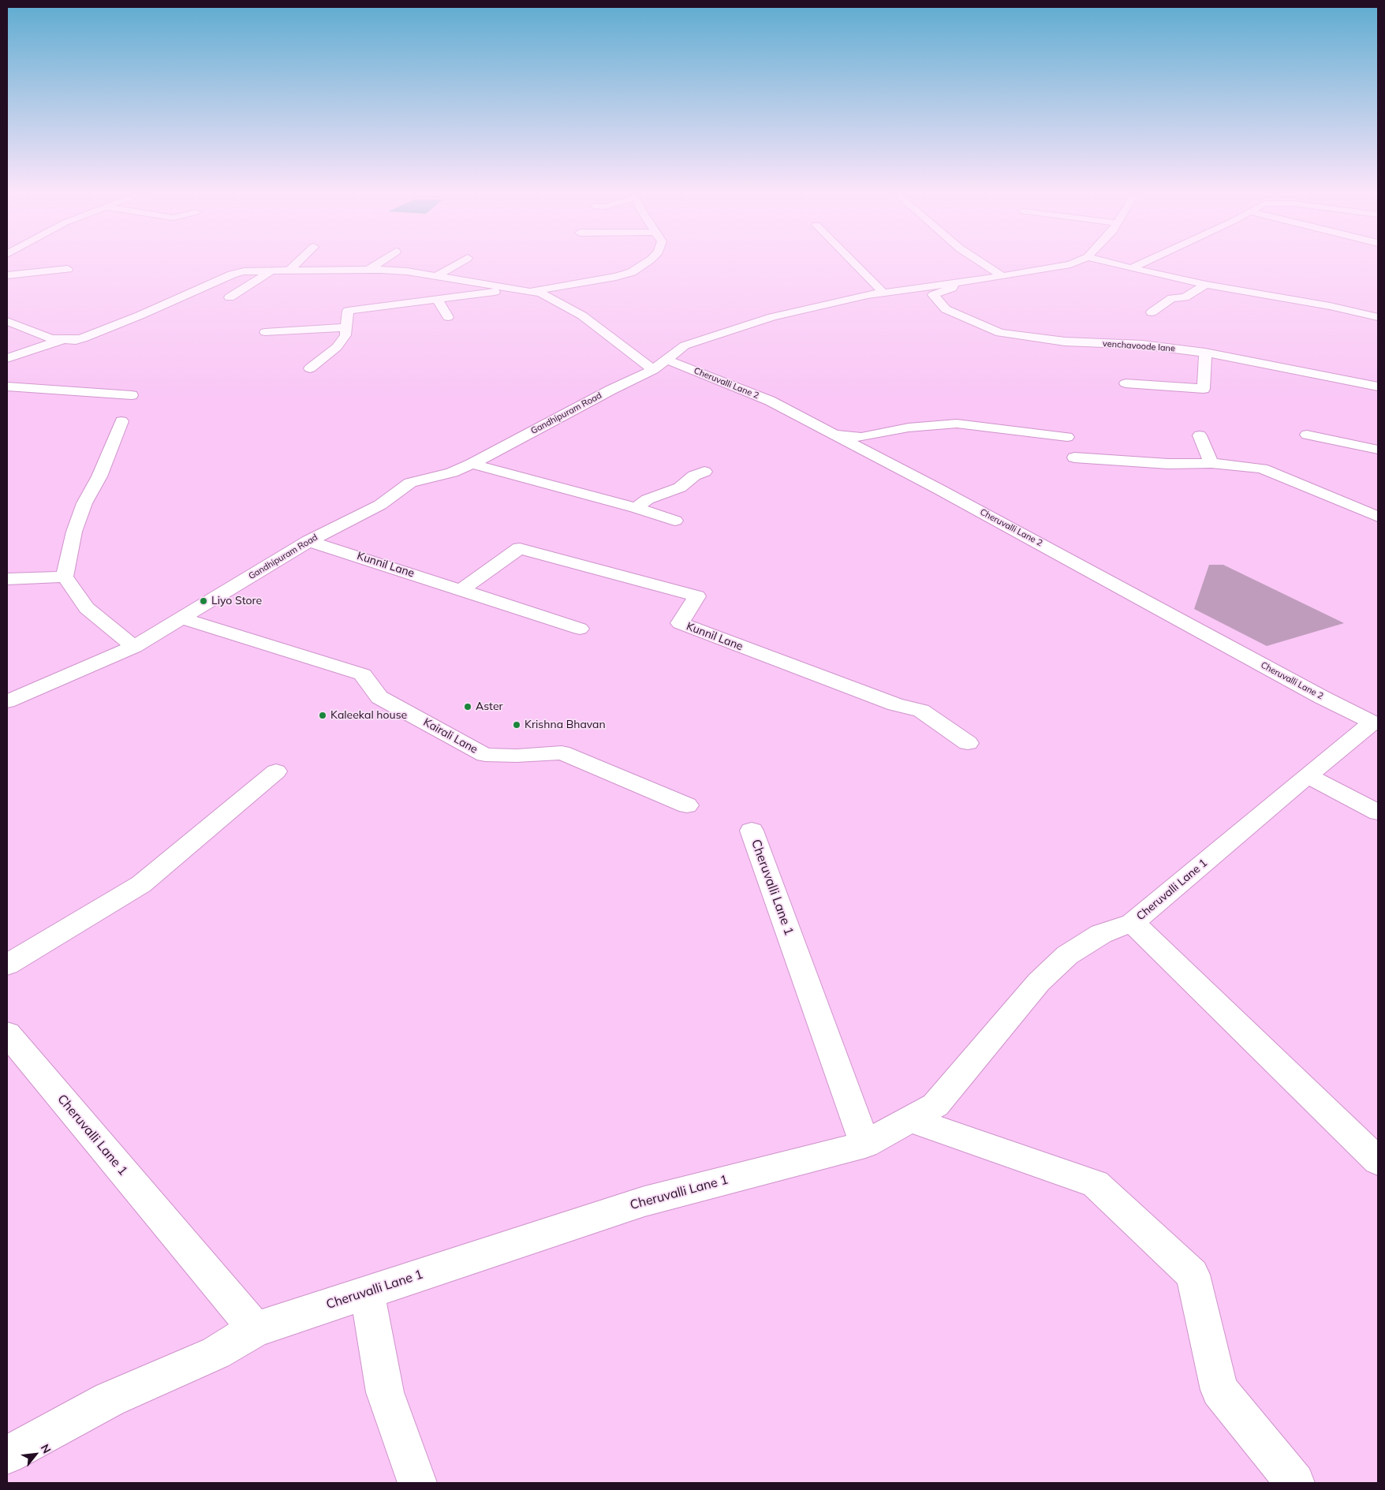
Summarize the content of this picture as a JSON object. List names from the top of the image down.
{
  "streets": {
    "street": [
      "venchavoode lane",
      "Cheruvalli Lane 2",
      "Gandhipuram Road",
      "Kunnil Lane",
      "Kairali Lane",
      "Cheruvalli Lane 1"
    ]
  },
  "crossings": [
    ["venchavoode lane", "Gandhipuram Road"],
    ["Cheruvalli Lane 2", "Gandhipuram Road"],
    ["Cheruvalli Lane 2", "Cheruvalli Lane 1"],
    ["Gandhipuram Road", "Kunnil Lane"],
    ["Gandhipuram Road", "Kairali Lane"]
  ],
  "places": [
    "Liyo Store",
    "Aster",
    "Kaleekal house",
    "Krishna Bhavan"
  ],
  "north": "top right"
}
